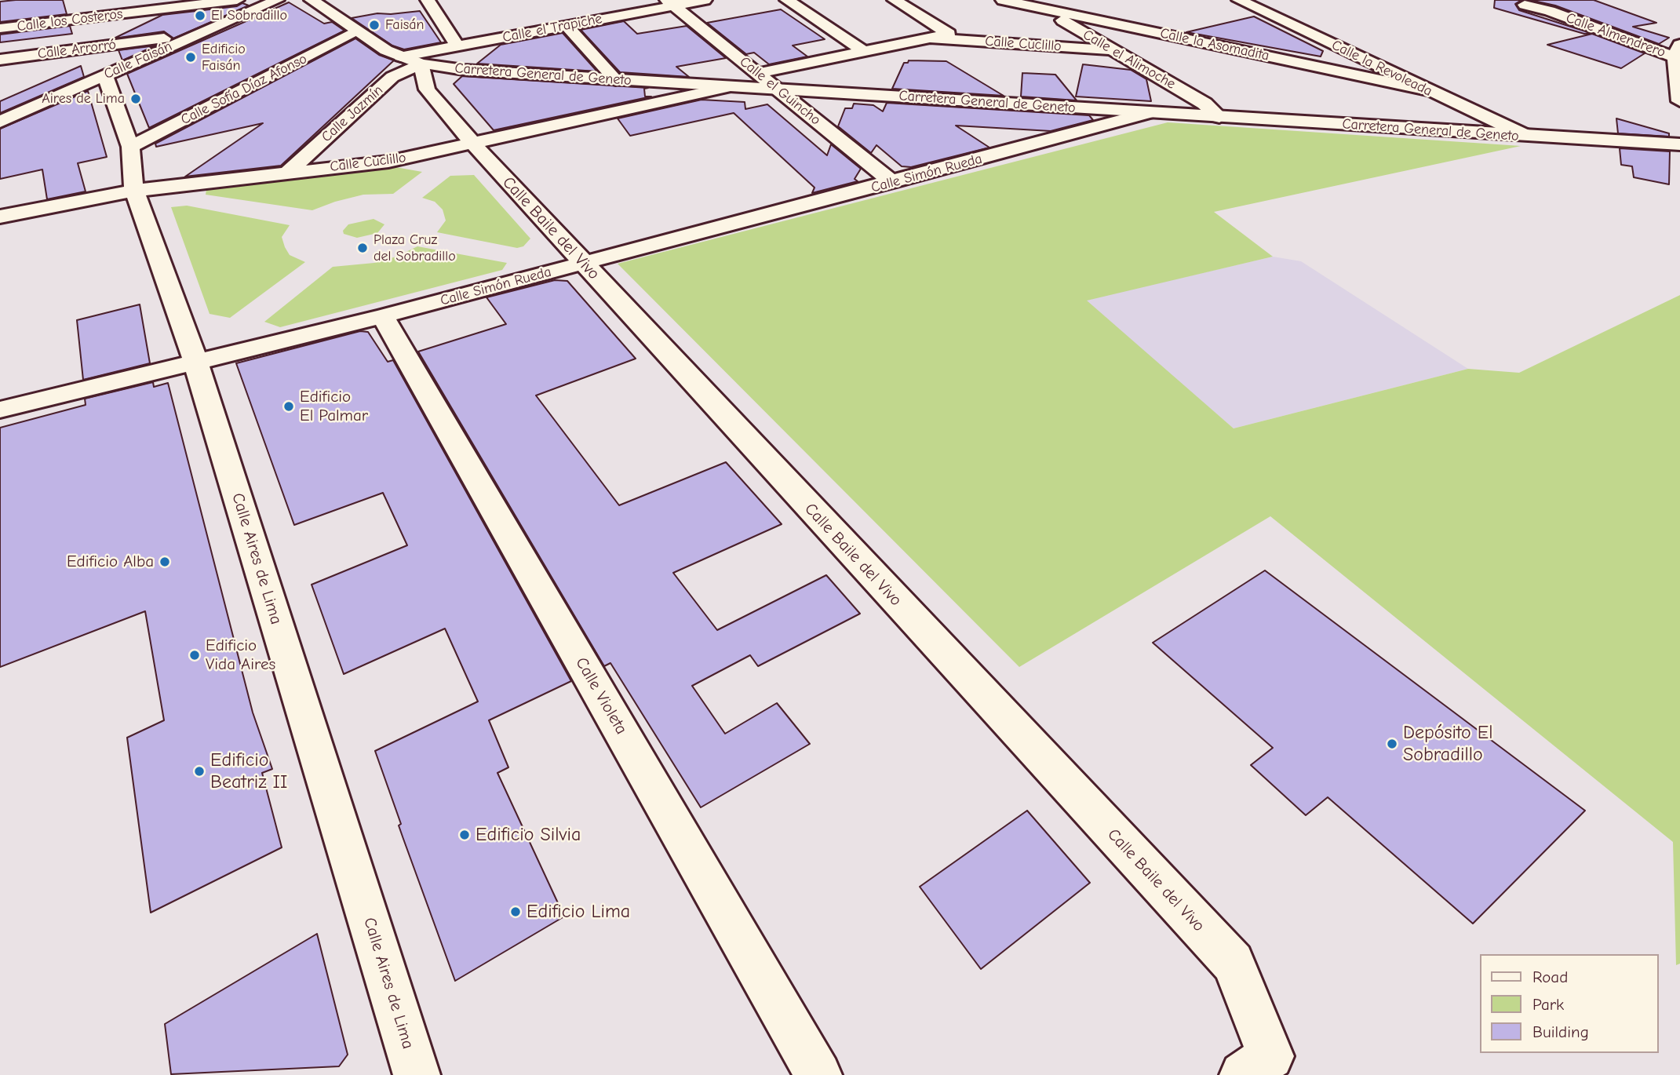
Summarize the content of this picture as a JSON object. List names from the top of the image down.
{
  "streets": {
    "street": [
      "Calle los Costeros",
      "Calle el Trapiche",
      "Calle Almendrero",
      "Calle Cuclillo",
      "Calle la Asomadita",
      "Calle Arrorró",
      "Calle el Alimoche",
      "Calle Faisán",
      "Calle la Revoleada",
      "Carretera General de Geneto",
      "Calle Sofía Díaz Afonso",
      "Calle el Guincho",
      "Calle Jazmín",
      "Calle Simón Rueda",
      "Calle Baile del Vivo",
      "Calle Aires de Lima",
      "Calle Violeta"
    ]
  },
  "crossings": [
    ["Calle el Trapiche", "Carretera General de Geneto"],
    ["Calle el Trapiche", "Calle el Guincho"],
    ["Calle el Trapiche", "Calle Jazmín"],
    ["Calle el Trapiche", "Calle Baile del Vivo"],
    ["Calle Cuclillo", "Calle el Alimoche"],
    ["Calle Cuclillo", "Carretera General de Geneto"],
    ["Calle Cuclillo", "Calle el Guincho"],
    ["Calle Cuclillo", "Calle Jazmín"],
    ["Calle Cuclillo", "Calle Baile del Vivo"],
    ["Calle Cuclillo", "Calle Aires de Lima"],
    ["Calle la Asomadita", "Calle el Alimoche"],
    ["Calle la Asomadita", "Calle la Revoleada"],
    ["Calle Arrorró", "Calle Faisán"],
    ["Calle el Alimoche", "Carretera General de Geneto"],
    ["Calle Faisán", "Calle Aires de Lima"],
    ["Calle la Revoleada", "Carretera General de Geneto"],
    ["Carretera General de Geneto", "Calle Sofía Díaz Afonso"],
    ["Carretera General de Geneto", "Calle el Guincho"],
    ["Carretera General de Geneto", "Calle Jazmín"],
    ["Carretera General de Geneto", "Calle Simón Rueda"],
    ["Carretera General de Geneto", "Calle Baile del Vivo"],
    ["Calle Sofía Díaz Afonso", "Calle Aires de Lima"],
    ["Calle el Guincho", "Calle Simón Rueda"],
    ["Calle Jazmín", "Calle Baile del Vivo"],
    ["Calle Simón Rueda", "Calle Baile del Vivo"],
    ["Calle Simón Rueda", "Calle Aires de Lima"],
    ["Calle Simón Rueda", "Calle Violeta"]
  ],
  "places": [
    "El Sobradillo",
    "Faisán",
    "Edificio Faisán",
    "Aires de Lima",
    "Plaza Cruz del Sobradillo",
    "Edificio El Palmar",
    "Edificio Alba",
    "Edificio Vida Aires",
    "Depósito El Sobradillo",
    "Edificio Beatriz II",
    "Edificio Silvia",
    "Edificio Lima"
  ],
  "legend": ["Road", "Park", "Building"]
}
